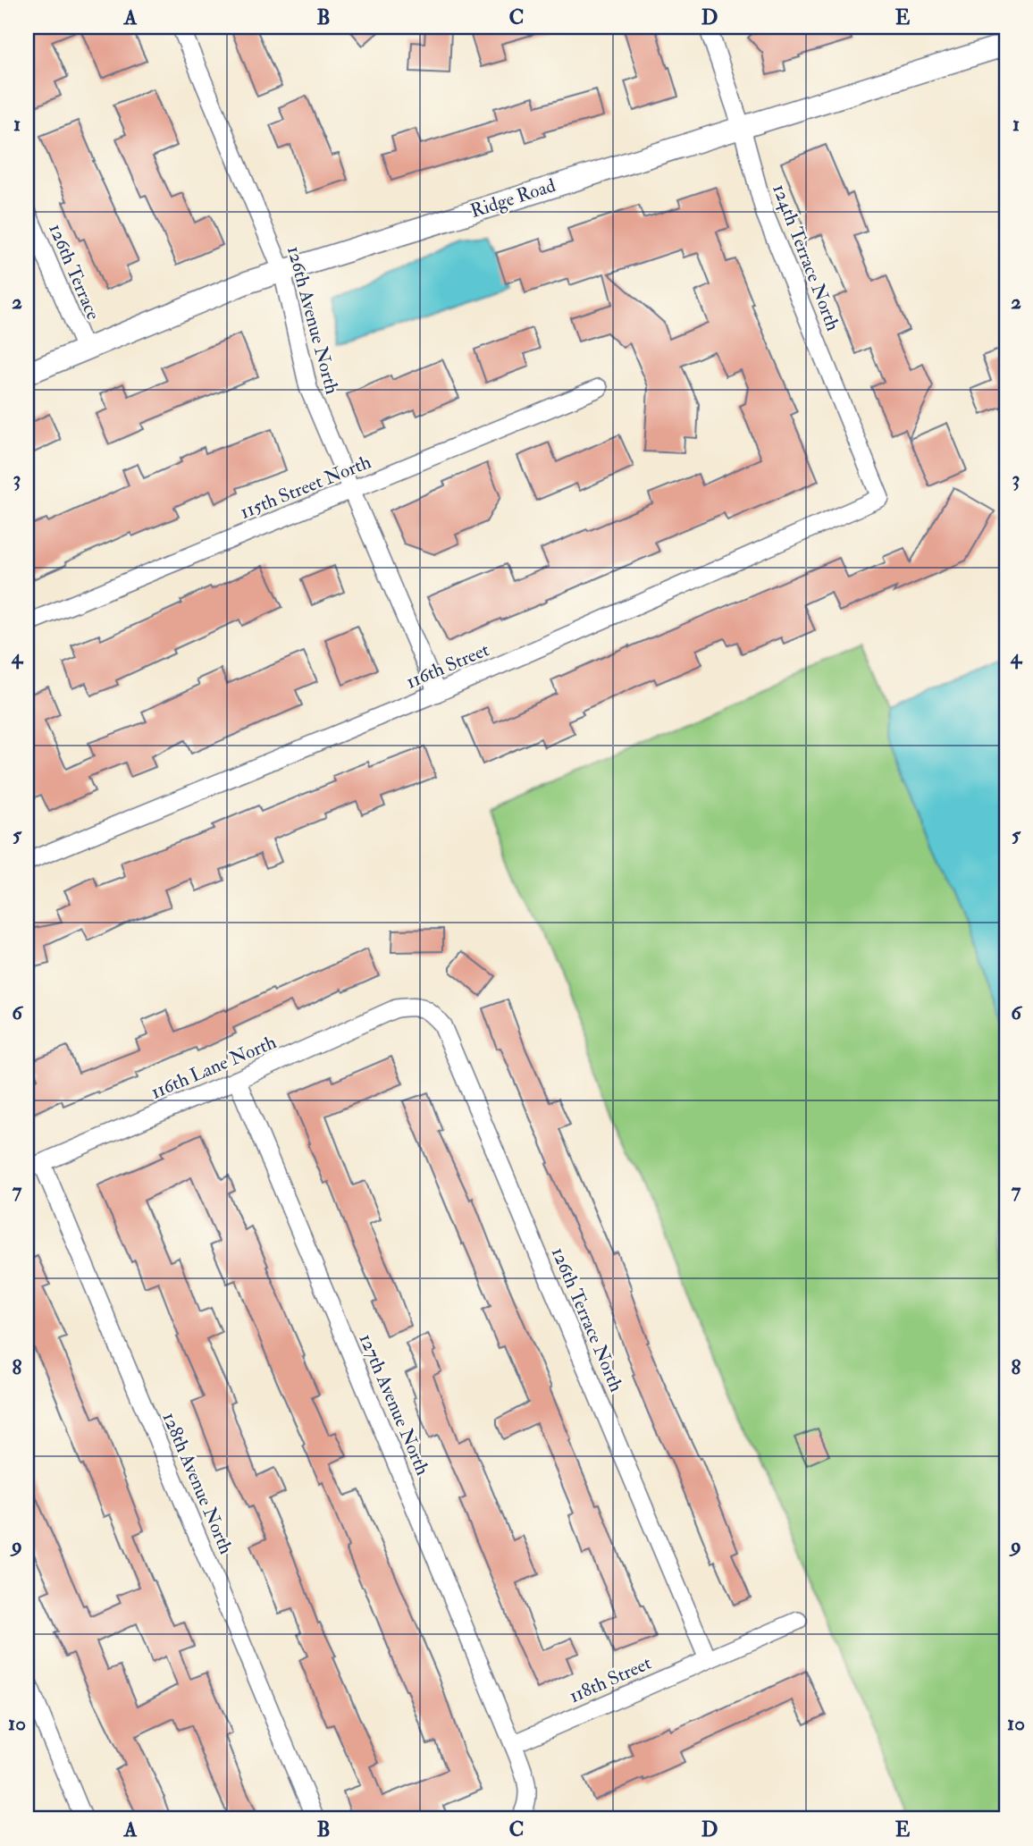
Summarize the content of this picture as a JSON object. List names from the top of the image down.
{
  "streets": {
    "street": [
      "Ridge Road",
      "124th Terrace North",
      "126th Terrace",
      "126th Avenue North",
      "115th Street North",
      "116th Street",
      "116th Lane North",
      "126th Terrace North",
      "127th Avenue North",
      "128th Avenue North",
      "118th Street"
    ]
  },
  "crossings": [
    ["Ridge Road", "124th Terrace North"],
    ["Ridge Road", "126th Terrace"],
    ["Ridge Road", "126th Avenue North"],
    ["124th Terrace North", "116th Street"],
    ["126th Avenue North", "115th Street North"],
    ["126th Avenue North", "116th Street"],
    ["116th Lane North", "126th Terrace North"],
    ["116th Lane North", "127th Avenue North"],
    ["116th Lane North", "128th Avenue North"],
    ["126th Terrace North", "118th Street"],
    ["127th Avenue North", "118th Street"]
  ],
  "grid": {
    "columns": [
      "A",
      "B",
      "C",
      "D",
      "E"
    ],
    "rows": [
      "1",
      "2",
      "3",
      "4",
      "5",
      "6",
      "7",
      "8",
      "9",
      "10"
    ]
  }
}
